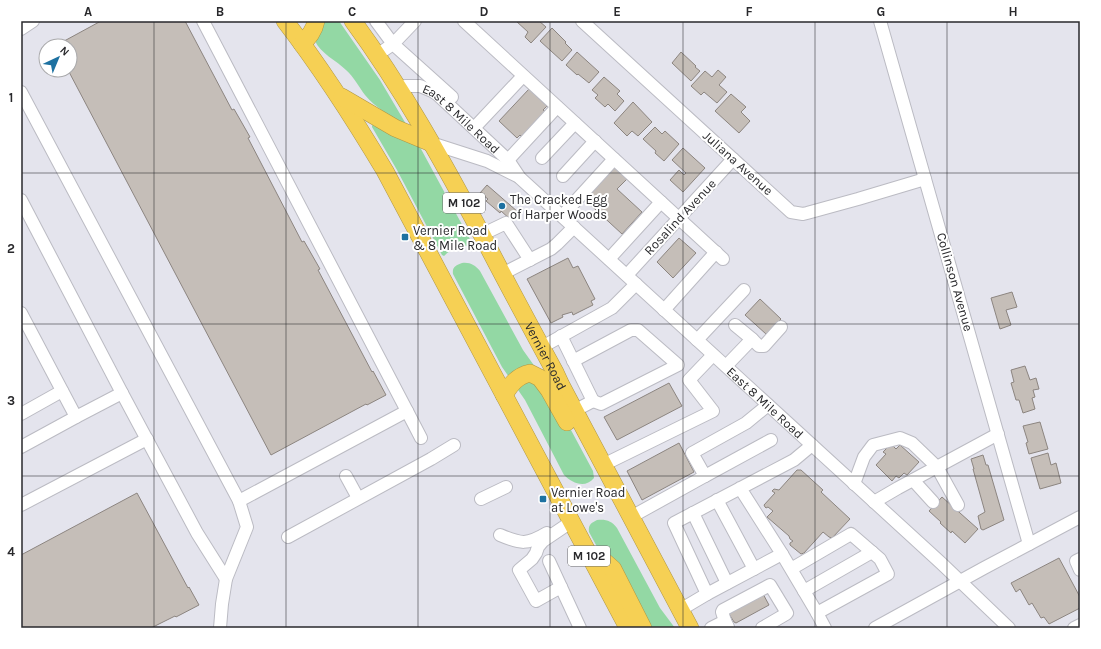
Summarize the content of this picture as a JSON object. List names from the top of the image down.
{
  "streets": {
    "highway": ["M 102", "Vernier Road"],
    "street": [
      "East 8 Mile Road",
      "Juliana Avenue",
      "Rosalind Avenue",
      "Collinson Avenue"
    ]
  },
  "crossings": [
    ["East 8 Mile Road", "M 102"],
    ["East 8 Mile Road", "Rosalind Avenue"],
    ["East 8 Mile Road", "Vernier Road"],
    ["Juliana Avenue", "Rosalind Avenue"],
    ["Juliana Avenue", "Collinson Avenue"],
    ["M 102", "Vernier Road"]
  ],
  "places": {
    "other": ["The Cracked Egg of Harper Woods"],
    "transit": ["Vernier Road & 8 Mile Road", "Vernier Road at Lowe's"]
  },
  "north": "top right",
  "grid": {
    "columns": [
      "A",
      "B",
      "C",
      "D",
      "E",
      "F",
      "G",
      "H"
    ],
    "rows": [
      "1",
      "2",
      "3",
      "4"
    ]
  }
}
